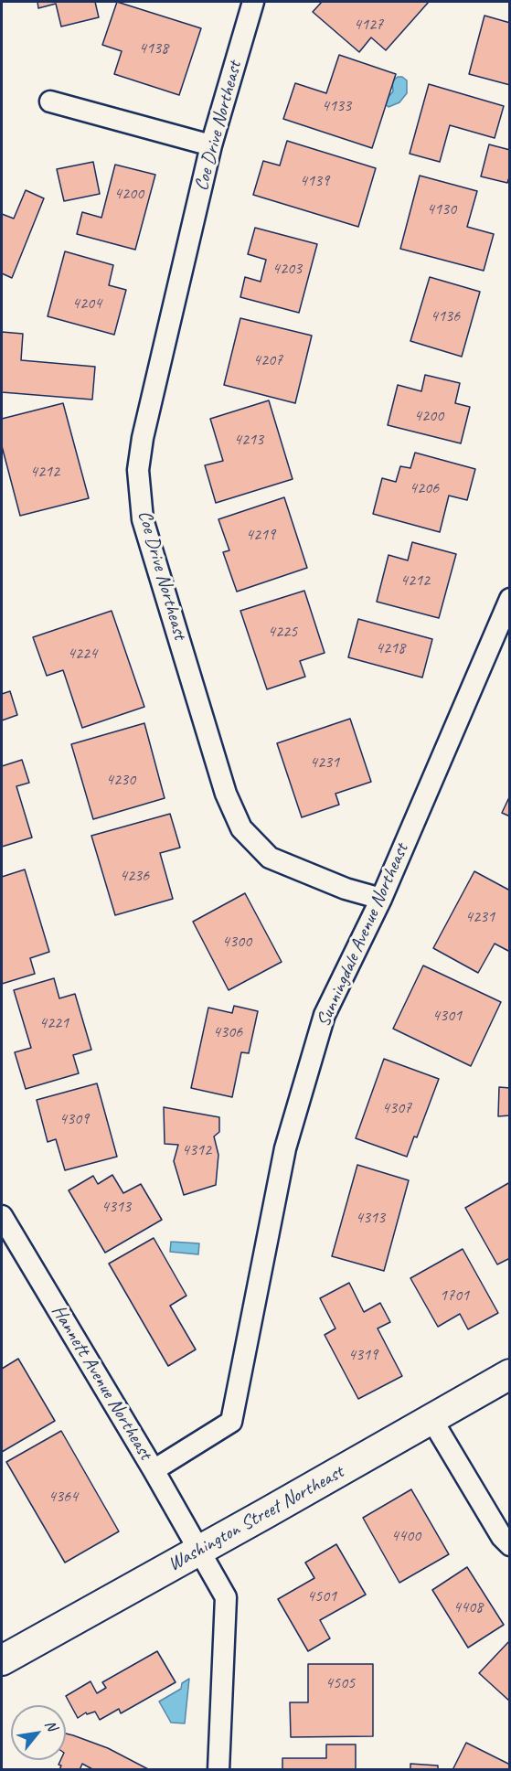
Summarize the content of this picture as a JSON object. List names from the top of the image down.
{
  "streets": {
    "street": [
      "Coe Drive Northeast",
      "Sunningdale Avenue Northeast",
      "Hannett Avenue Northeast",
      "Washington Street Northeast"
    ]
  },
  "crossings": [
    ["Coe Drive Northeast", "Sunningdale Avenue Northeast"],
    ["Sunningdale Avenue Northeast", "Hannett Avenue Northeast"],
    ["Hannett Avenue Northeast", "Washington Street Northeast"]
  ],
  "house_numbers": [
    "4127",
    "4138",
    "4133",
    "4139",
    "4200",
    "4130",
    "4203",
    "4204",
    "4136",
    "4207",
    "4200",
    "4213",
    "4212",
    "4206",
    "4219",
    "4212",
    "4225",
    "4218",
    "4224",
    "4231",
    "4230",
    "4236",
    "4231",
    "4300",
    "4301",
    "4221",
    "4306",
    "4307",
    "4309",
    "4312",
    "4313",
    "4313",
    "1701",
    "4319",
    "4364",
    "4400",
    "4501",
    "4408",
    "4505"
  ],
  "north": "top right"
}
